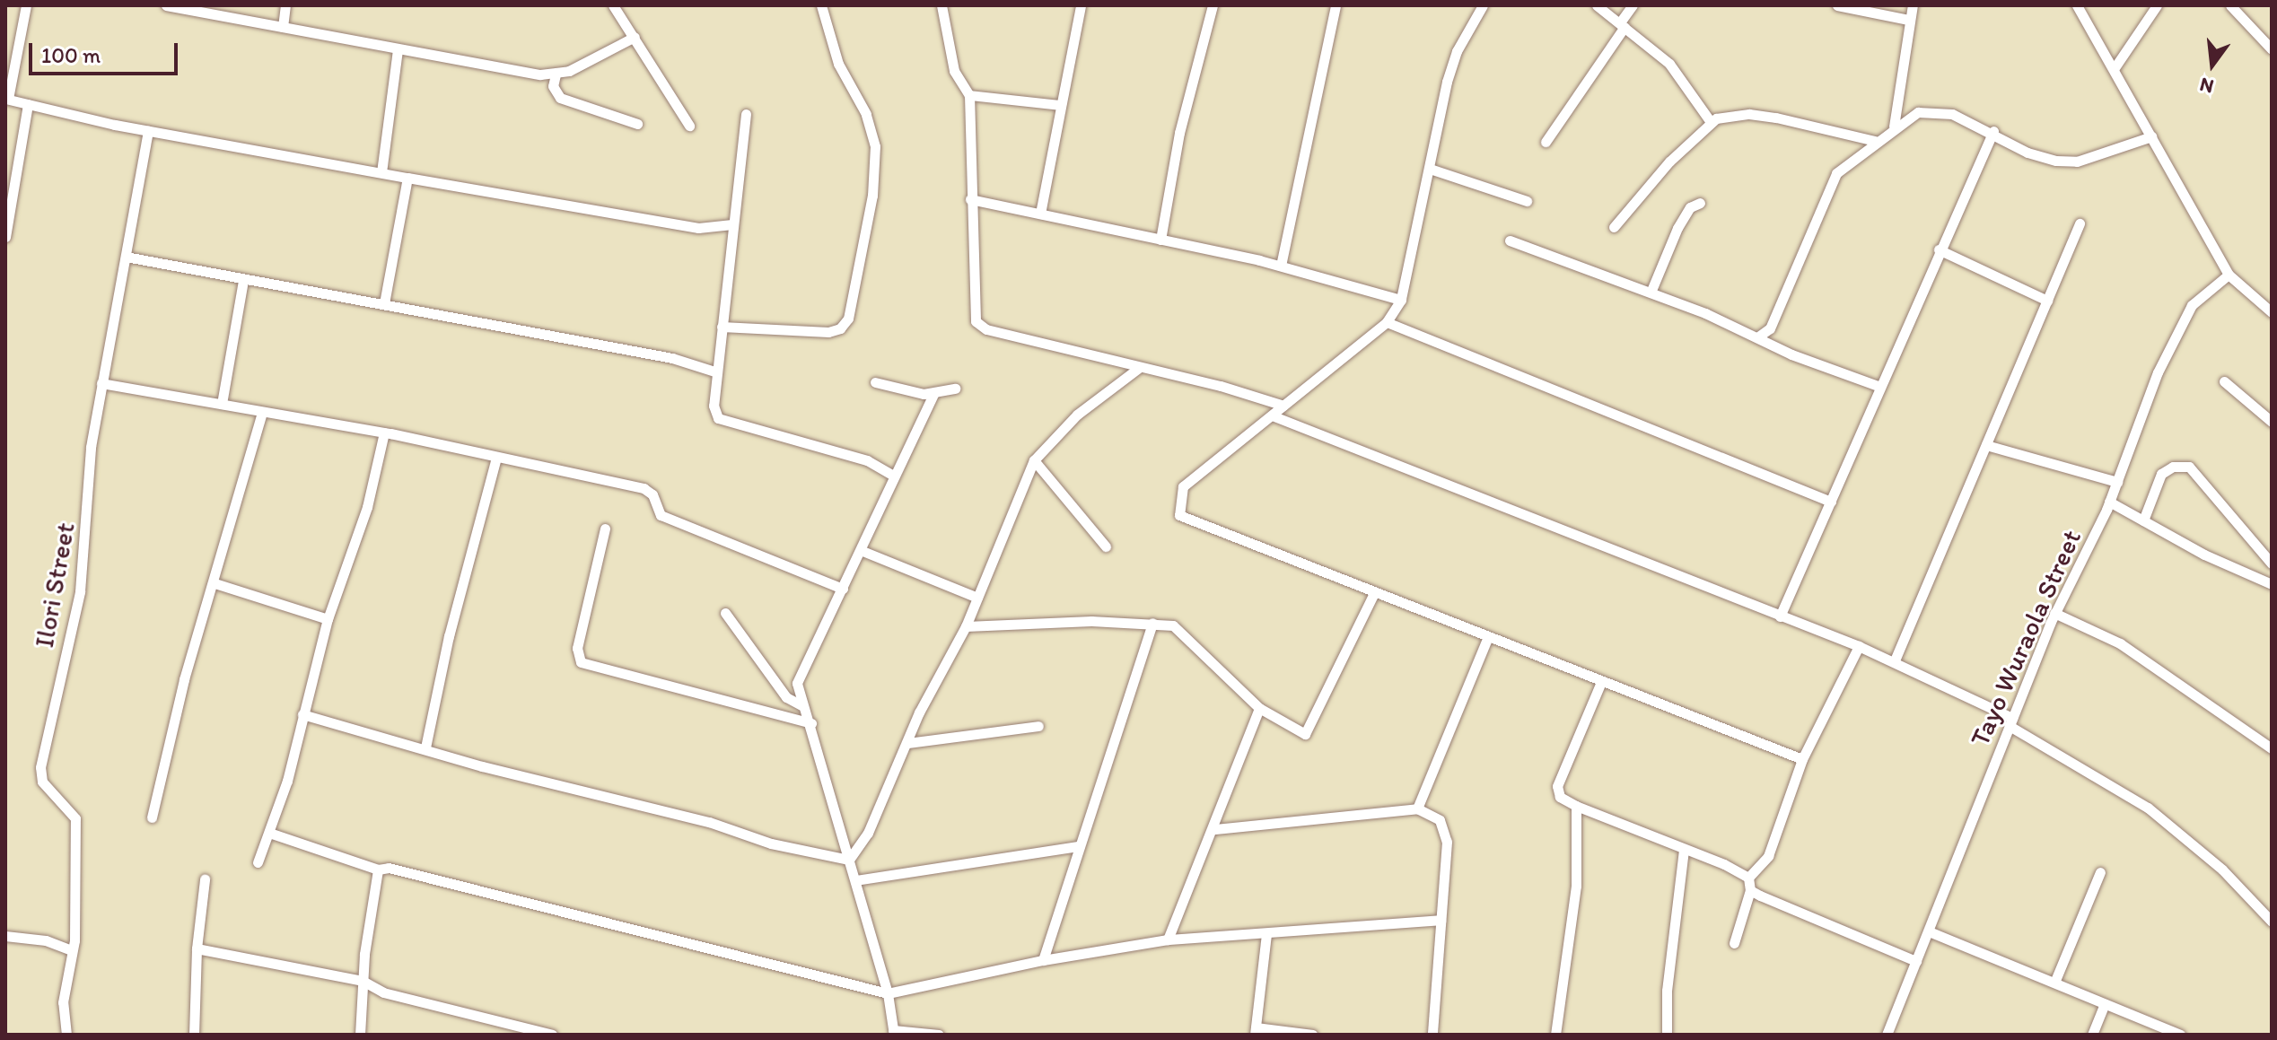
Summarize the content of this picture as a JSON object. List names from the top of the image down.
{
  "streets": {
    "street": ["Ilori Street", "Tayo Wuraola Street"]
  },
  "scale_bar": "100 m",
  "north": "bottom"
}
